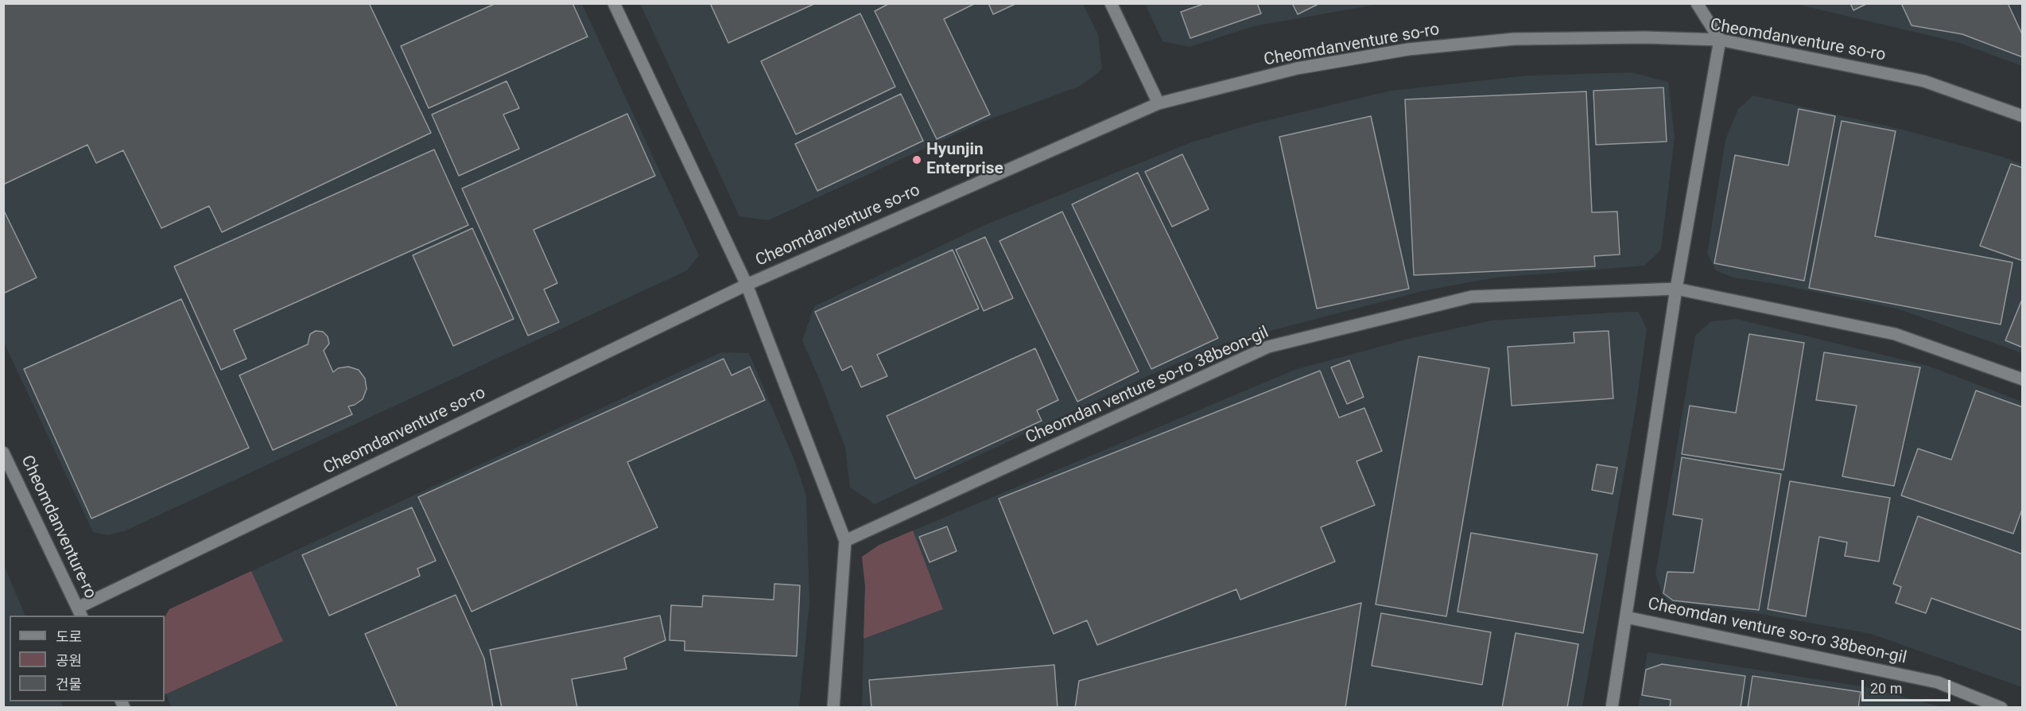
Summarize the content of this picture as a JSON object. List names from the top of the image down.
{
  "streets": {
    "street": ["Cheomdanventure so-ro", "Cheomdan venture so-ro 38beon-gil", "Cheomdanventure-ro"]
  },
  "crossings": [
    ["Cheomdanventure so-ro", "Cheomdan venture so-ro 38beon-gil"],
    ["Cheomdanventure so-ro", "Cheomdanventure-ro"]
  ],
  "places": ["Hyunjin Enterprise"],
  "legend": ["도로", "공원", "건물"],
  "scale_bar": "20 m"
}
